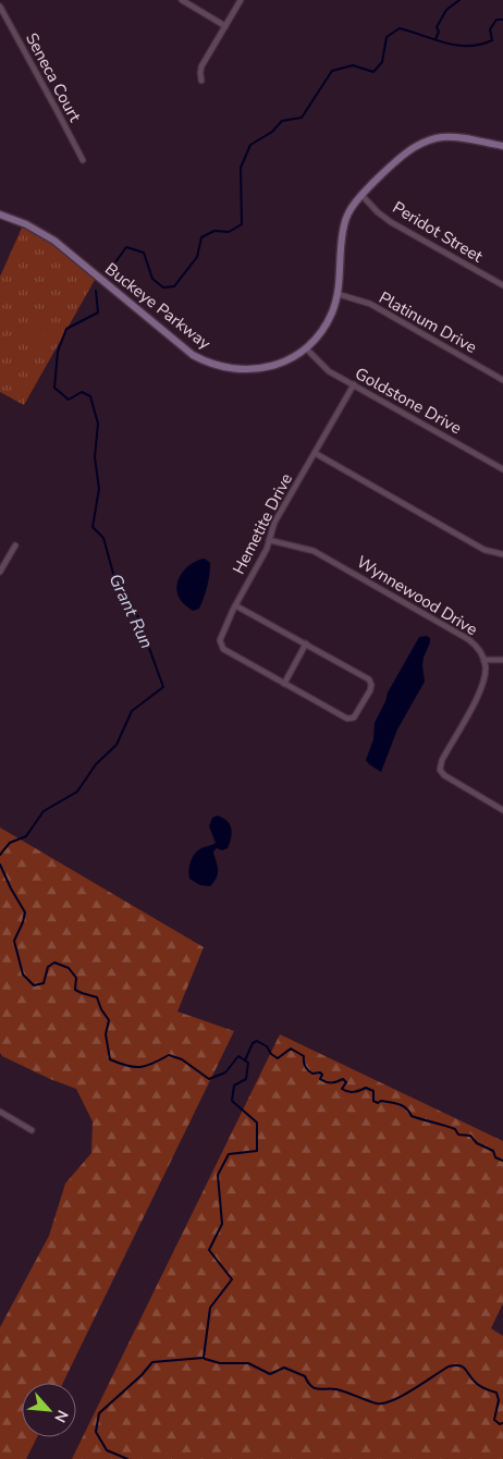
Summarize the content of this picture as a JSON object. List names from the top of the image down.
{
  "streets": {
    "street": [
      "Seneca Court",
      "Peridot Street",
      "Buckeye Parkway",
      "Platinum Drive",
      "Goldstone Drive",
      "Hemetite Drive",
      "Wynnewood Drive"
    ]
  },
  "crossings": [
    ["Peridot Street", "Buckeye Parkway"],
    ["Buckeye Parkway", "Platinum Drive"],
    ["Buckeye Parkway", "Goldstone Drive"],
    ["Goldstone Drive", "Hemetite Drive"],
    ["Hemetite Drive", "Wynnewood Drive"]
  ],
  "water": ["Grant Run"],
  "north": "bottom right"
}
